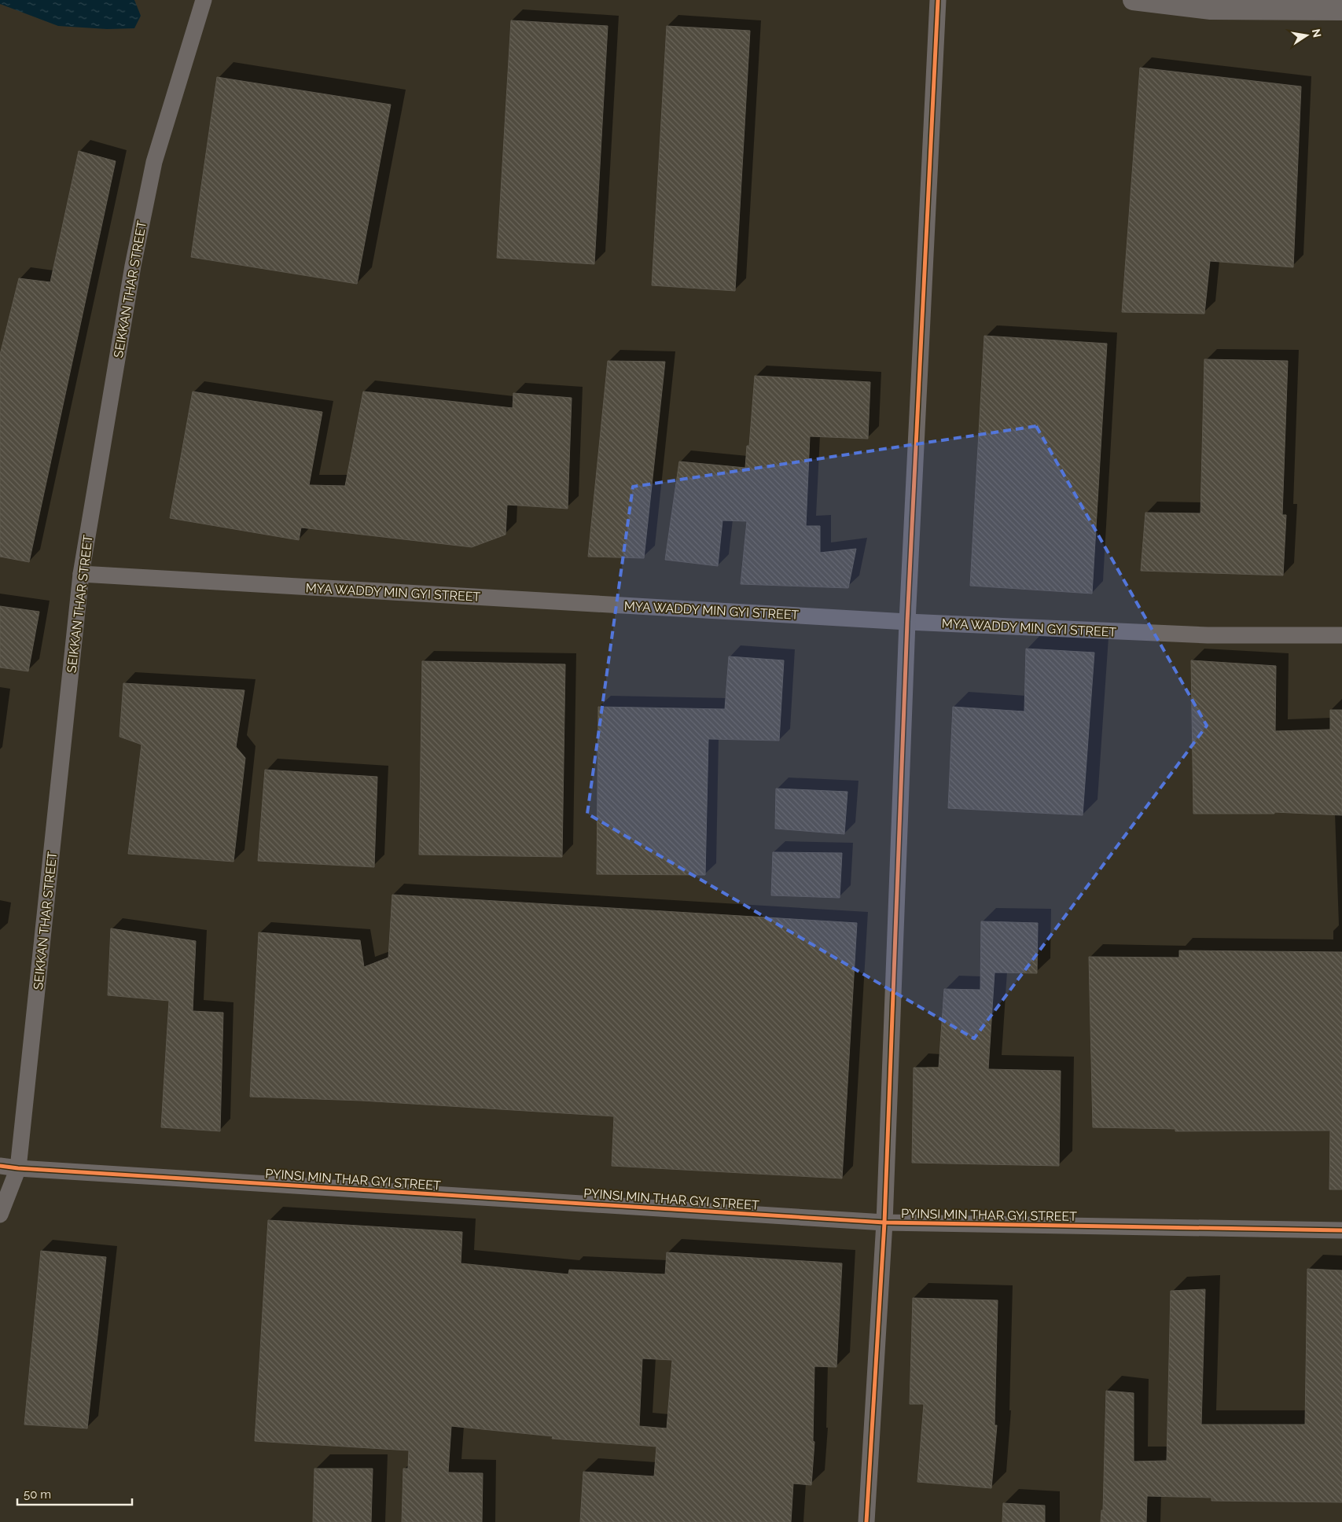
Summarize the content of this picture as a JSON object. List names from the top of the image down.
{
  "streets": {
    "street": ["SEIKKAN THAR STREET", "MYA WADDY MIN GYI STREET", "PYINSI MIN THAR GYI STREET"]
  },
  "crossings": [
    ["SEIKKAN THAR STREET", "MYA WADDY MIN GYI STREET"],
    ["SEIKKAN THAR STREET", "PYINSI MIN THAR GYI STREET"]
  ],
  "scale_bar": "50 m",
  "north": "right"
}
